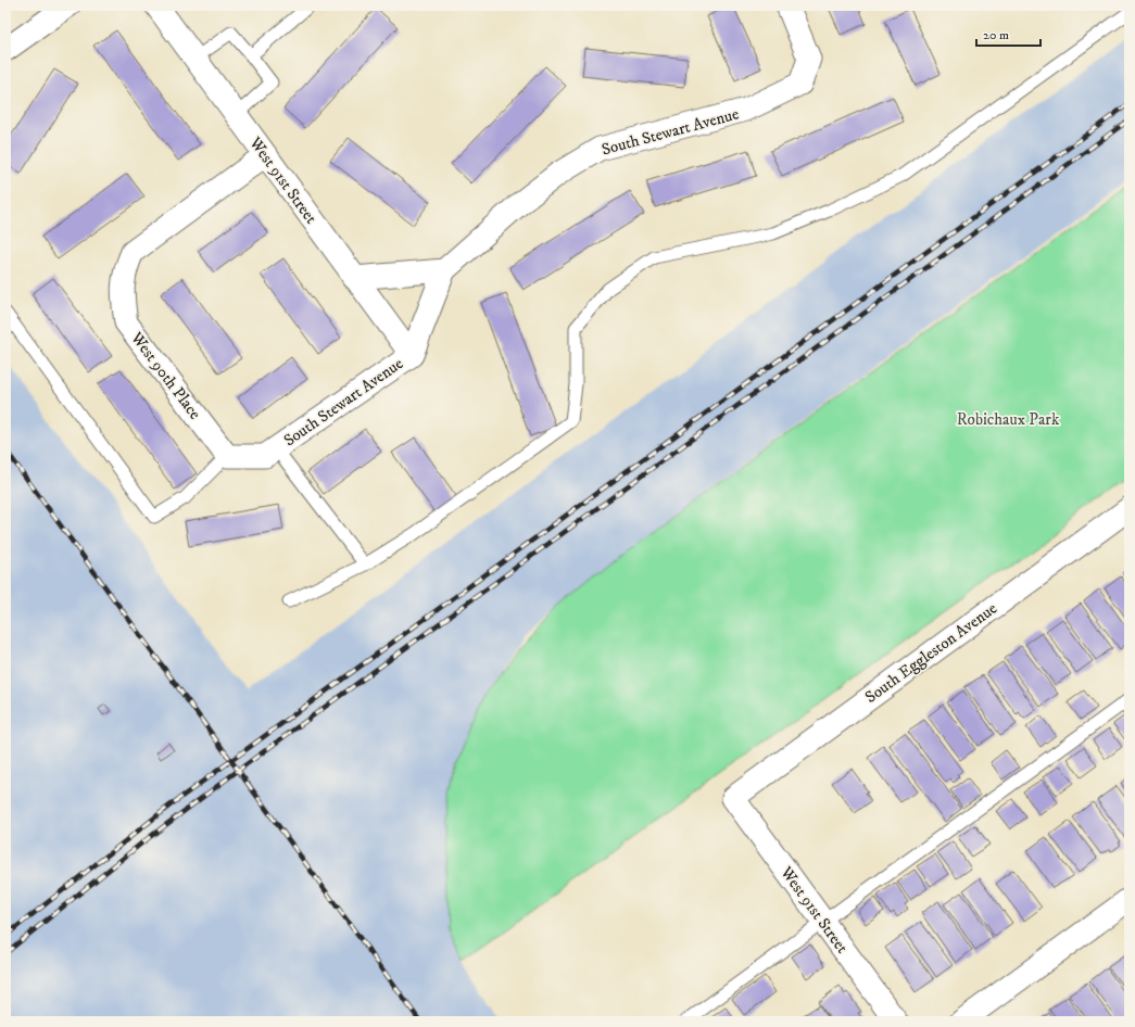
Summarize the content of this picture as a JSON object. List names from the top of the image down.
{
  "streets": {
    "street": [
      "South Stewart Avenue",
      "West 91st Street",
      "West 90th Place",
      "South Eggleston Avenue"
    ]
  },
  "crossings": [
    ["South Stewart Avenue", "West 91st Street"],
    ["West 91st Street", "West 90th Place"],
    ["West 91st Street", "South Eggleston Avenue"]
  ],
  "parks": ["Robichaux Park"],
  "scale_bar": "20 m"
}
